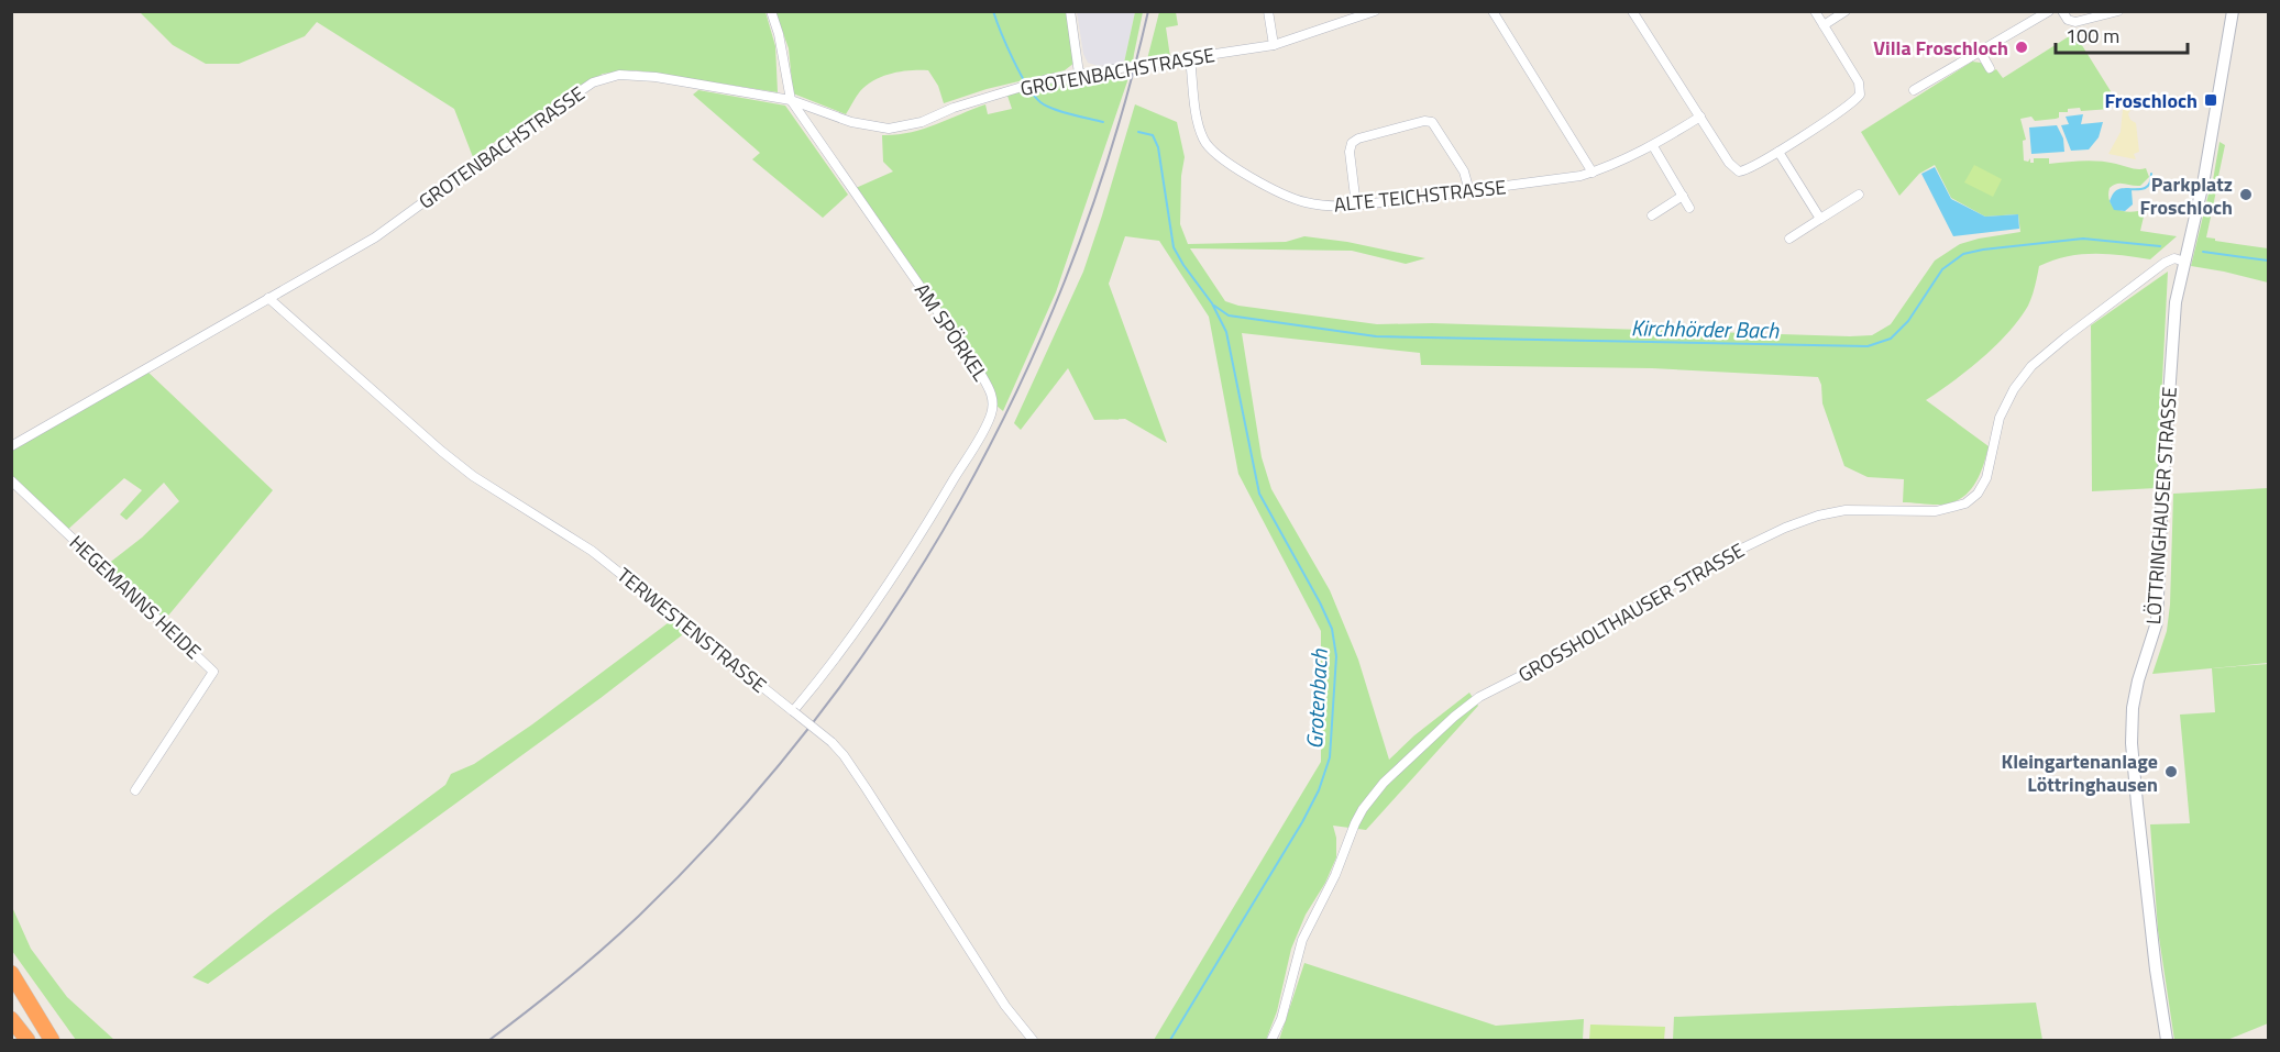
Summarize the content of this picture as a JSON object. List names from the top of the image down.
{
  "streets": {
    "street": [
      "GROTENBACHSTRASSE",
      "ALTE TEICHSTRASSE",
      "AM SPÖRKEL",
      "LÖTTRINGHAUSER STRASSE",
      "HEGEMANNS HEIDE",
      "GROSSHOLTHAUSER STRASSE",
      "TERWESTENSTRASSE"
    ]
  },
  "crossings": [
    ["GROTENBACHSTRASSE", "ALTE TEICHSTRASSE"],
    ["GROTENBACHSTRASSE", "AM SPÖRKEL"],
    ["GROTENBACHSTRASSE", "TERWESTENSTRASSE"],
    ["AM SPÖRKEL", "TERWESTENSTRASSE"],
    ["LÖTTRINGHAUSER STRASSE", "GROSSHOLTHAUSER STRASSE"]
  ],
  "water": ["Kirchhörder Bach", "Grotenbach"],
  "places": {
    "other": ["Villa Froschloch", "Parkplatz Froschloch", "Kleingartenanlage Löttringhausen"],
    "transit": ["Froschloch"]
  },
  "scale_bar": "100 m"
}
